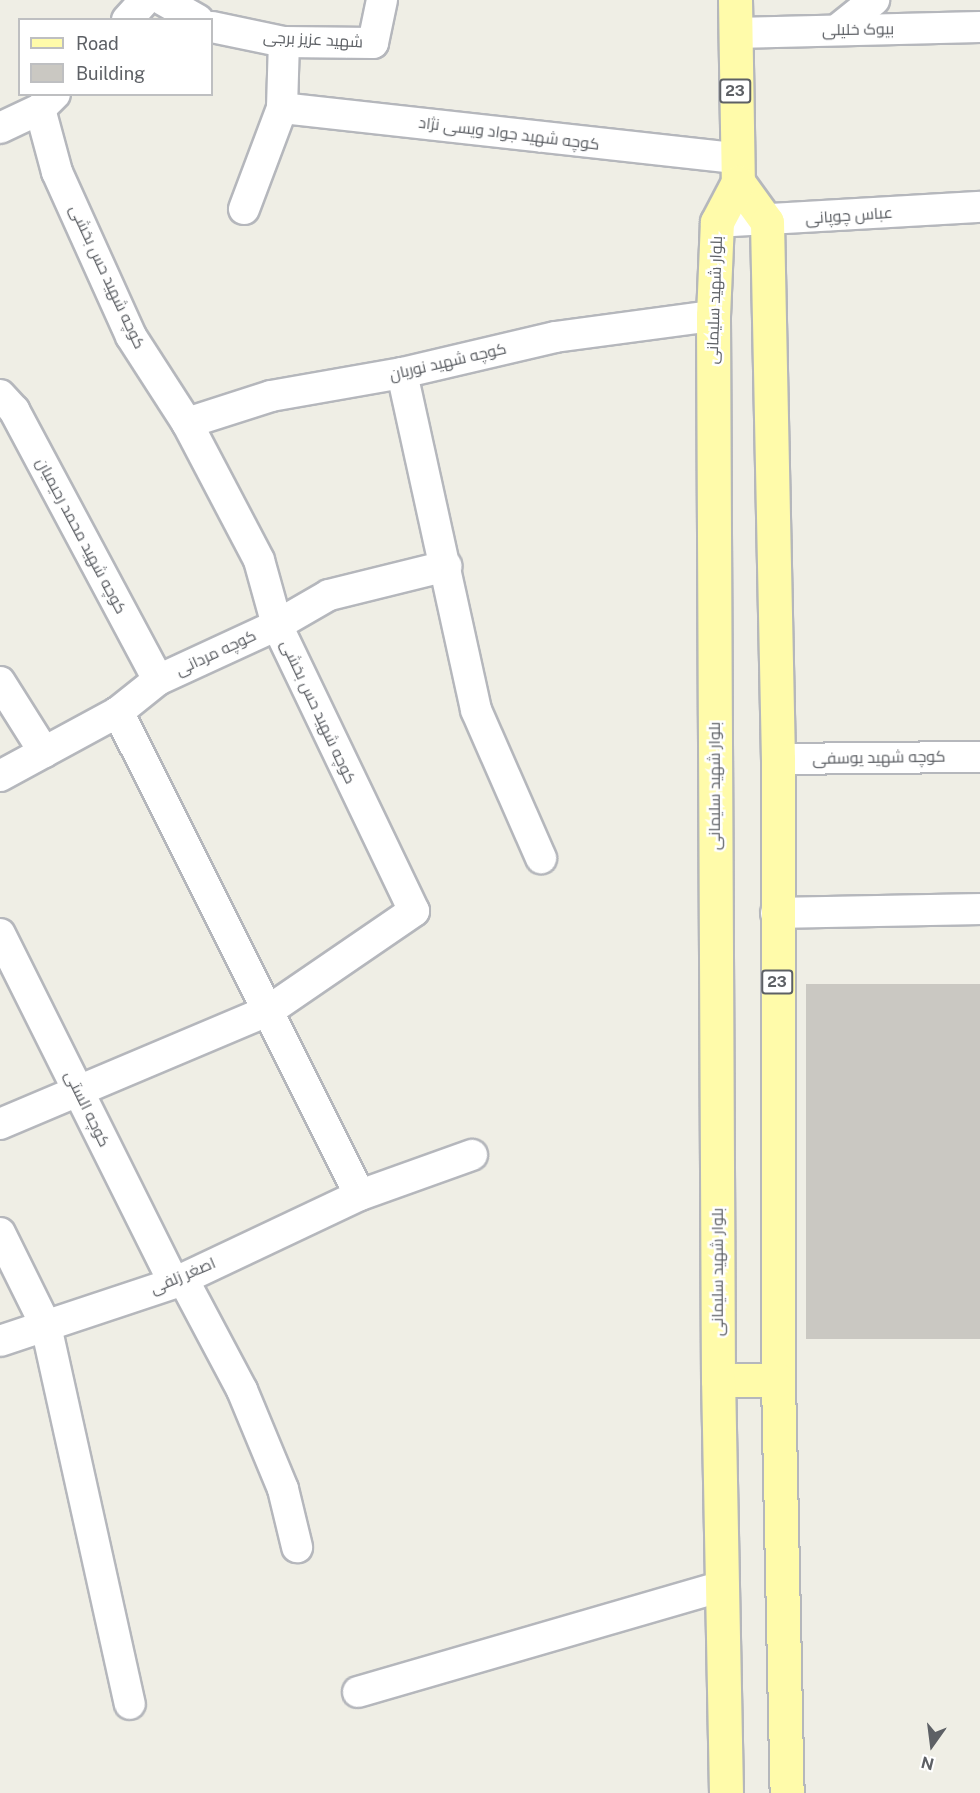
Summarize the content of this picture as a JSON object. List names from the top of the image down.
{
  "streets": {
    "main road": ["23", "بلوار شهید سلیمانی"],
    "street": [
      "بیوک خلیلی",
      "شهید عزیز برجی",
      "کوچه شهید جواد ویسی نژاد",
      "عباس چوپانی",
      "کوچه شهید حس بخشی",
      "کوچه شهید نوریان",
      "کوچه شهید محمد رحیمیان",
      "کوچه مردانی",
      "کوچه شهید یوسفی",
      "کوچه الستی",
      "اصغر زلفی"
    ]
  },
  "crossings": [
    ["بیوک خلیلی", "23"],
    ["23", "کوچه شهید جواد ویسی نژاد"],
    ["23", "عباس چوپانی"],
    ["23", "بلوار شهید سلیمانی"],
    ["23", "کوچه شهید یوسفی"],
    ["کوچه شهید جواد ویسی نژاد", "بلوار شهید سلیمانی"],
    ["عباس چوپانی", "بلوار شهید سلیمانی"],
    ["کوچه شهید حس بخشی", "کوچه شهید نوریان"],
    ["کوچه شهید حس بخشی", "کوچه مردانی"],
    ["کوچه شهید حس بخشی", "کوچه الستی"],
    ["بلوار شهید سلیمانی", "کوچه شهید نوریان"],
    ["کوچه شهید محمد رحیمیان", "کوچه مردانی"],
    ["کوچه الستی", "اصغر زلفی"]
  ],
  "legend": ["Road", "Building"],
  "north": "bottom"
}
